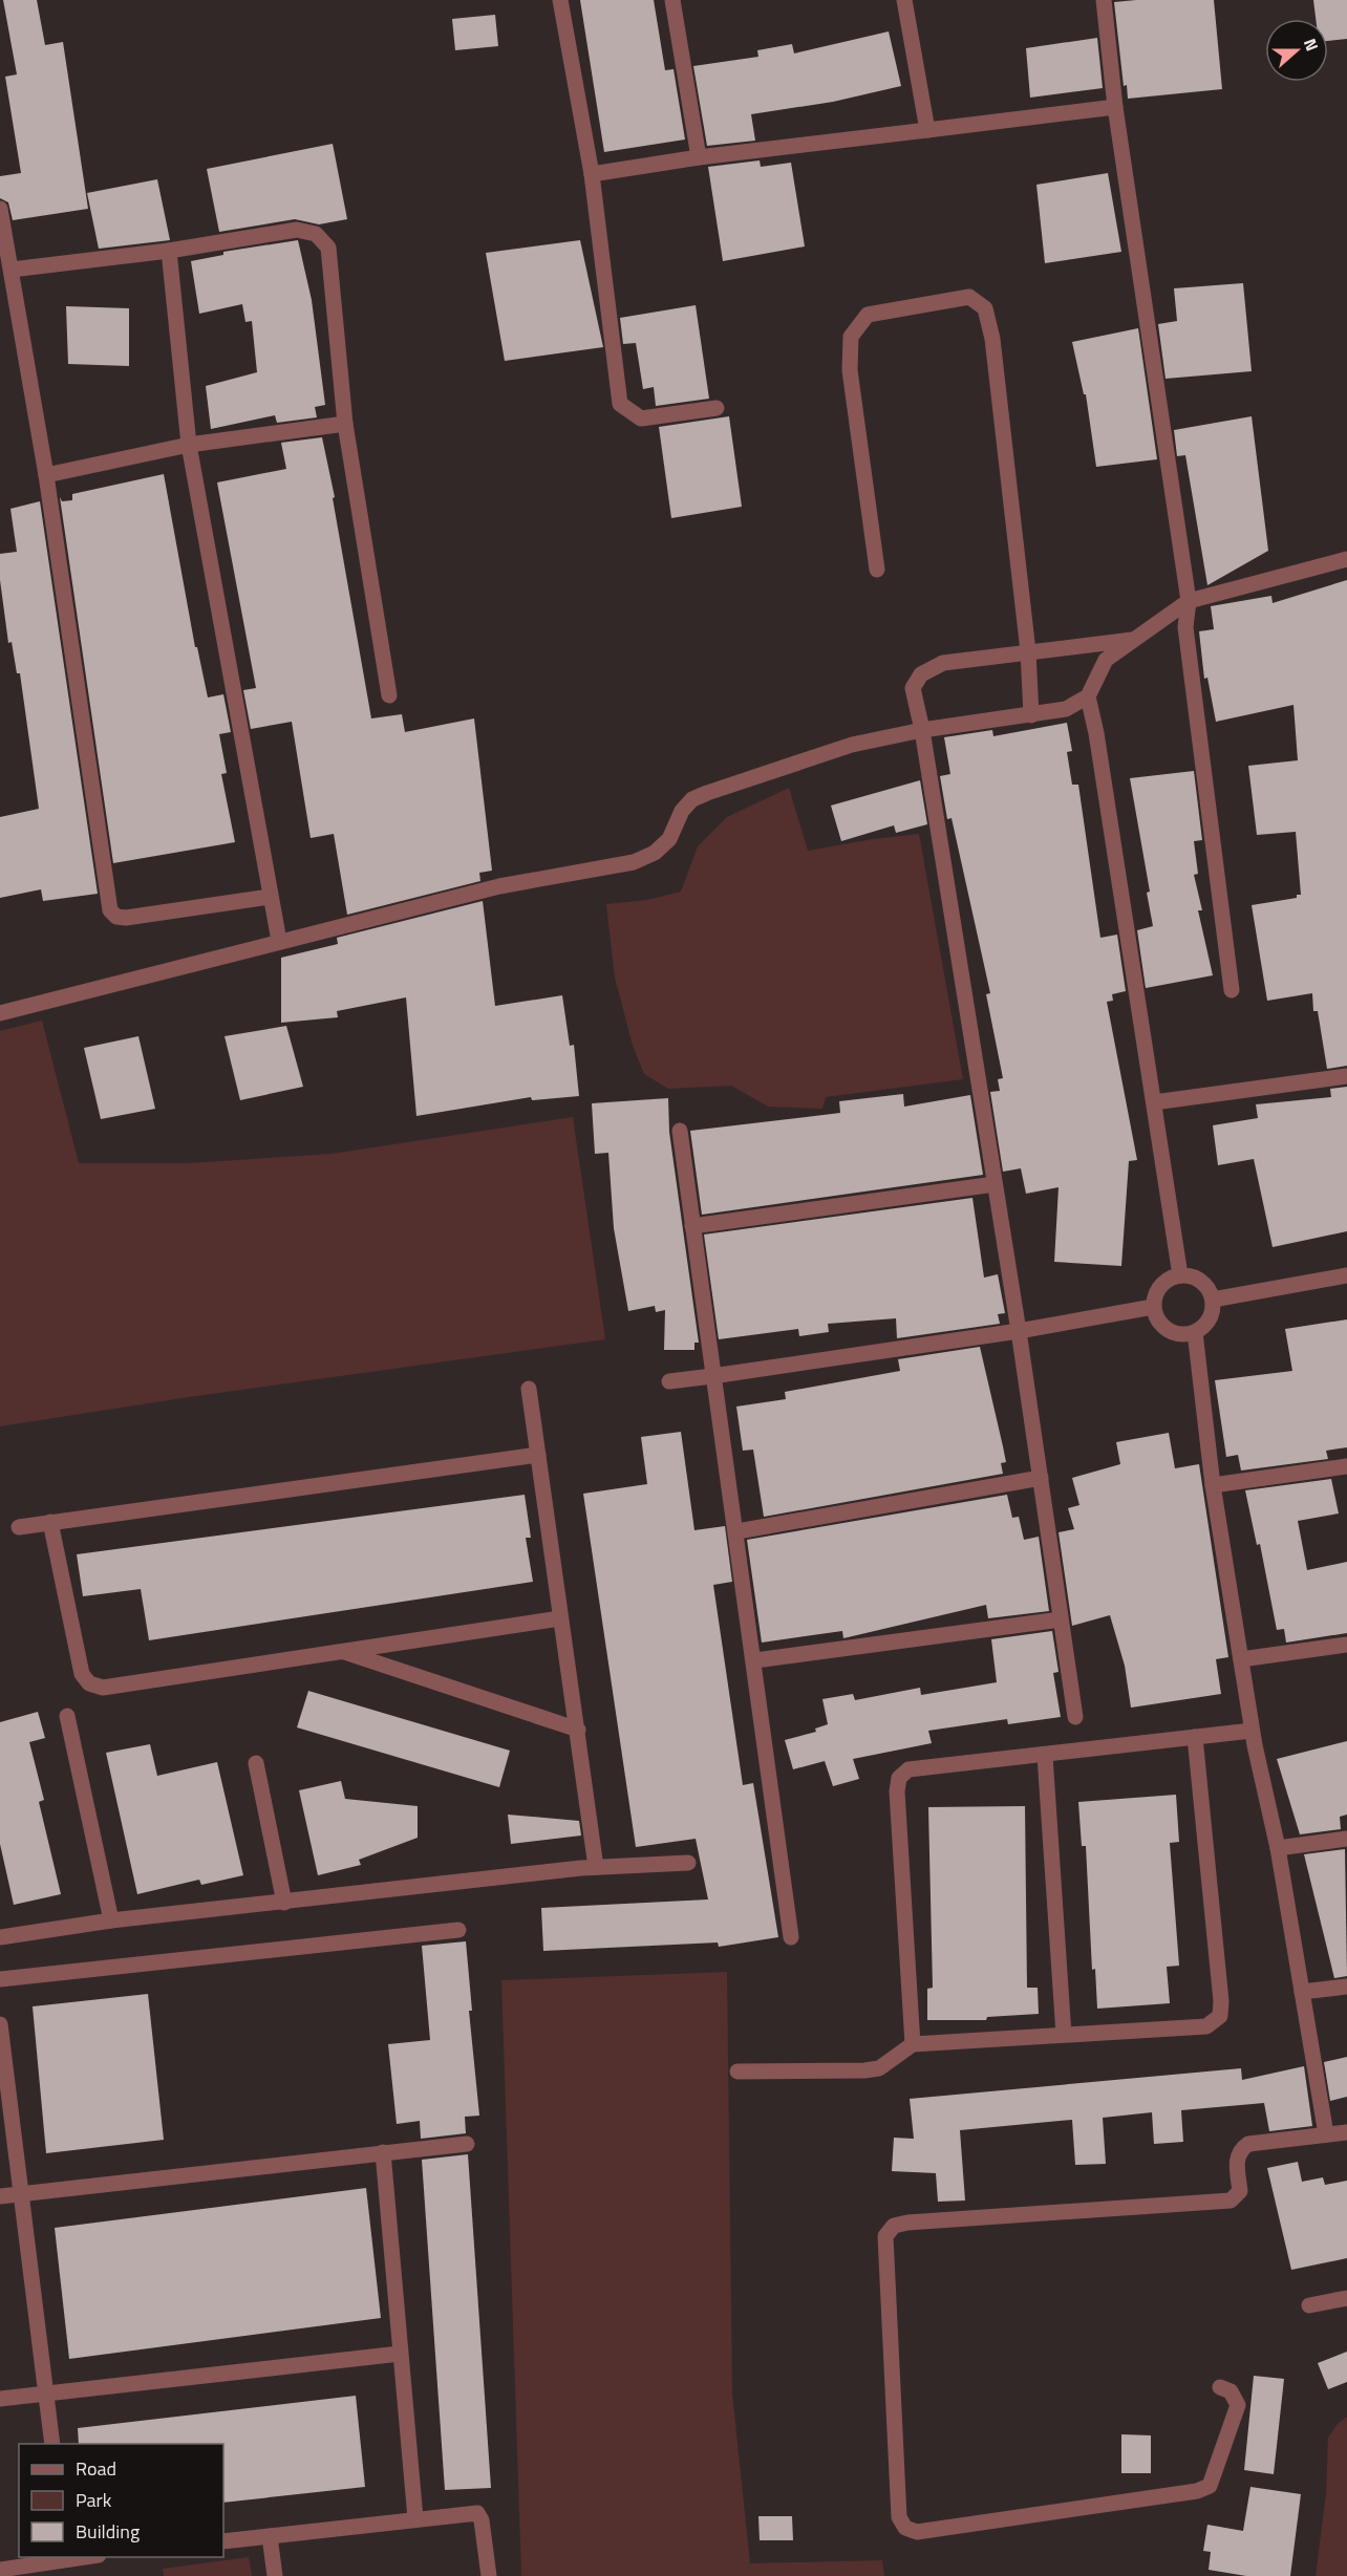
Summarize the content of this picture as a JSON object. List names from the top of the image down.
{
  "legend": ["Road", "Park", "Building"],
  "north": "right"
}
